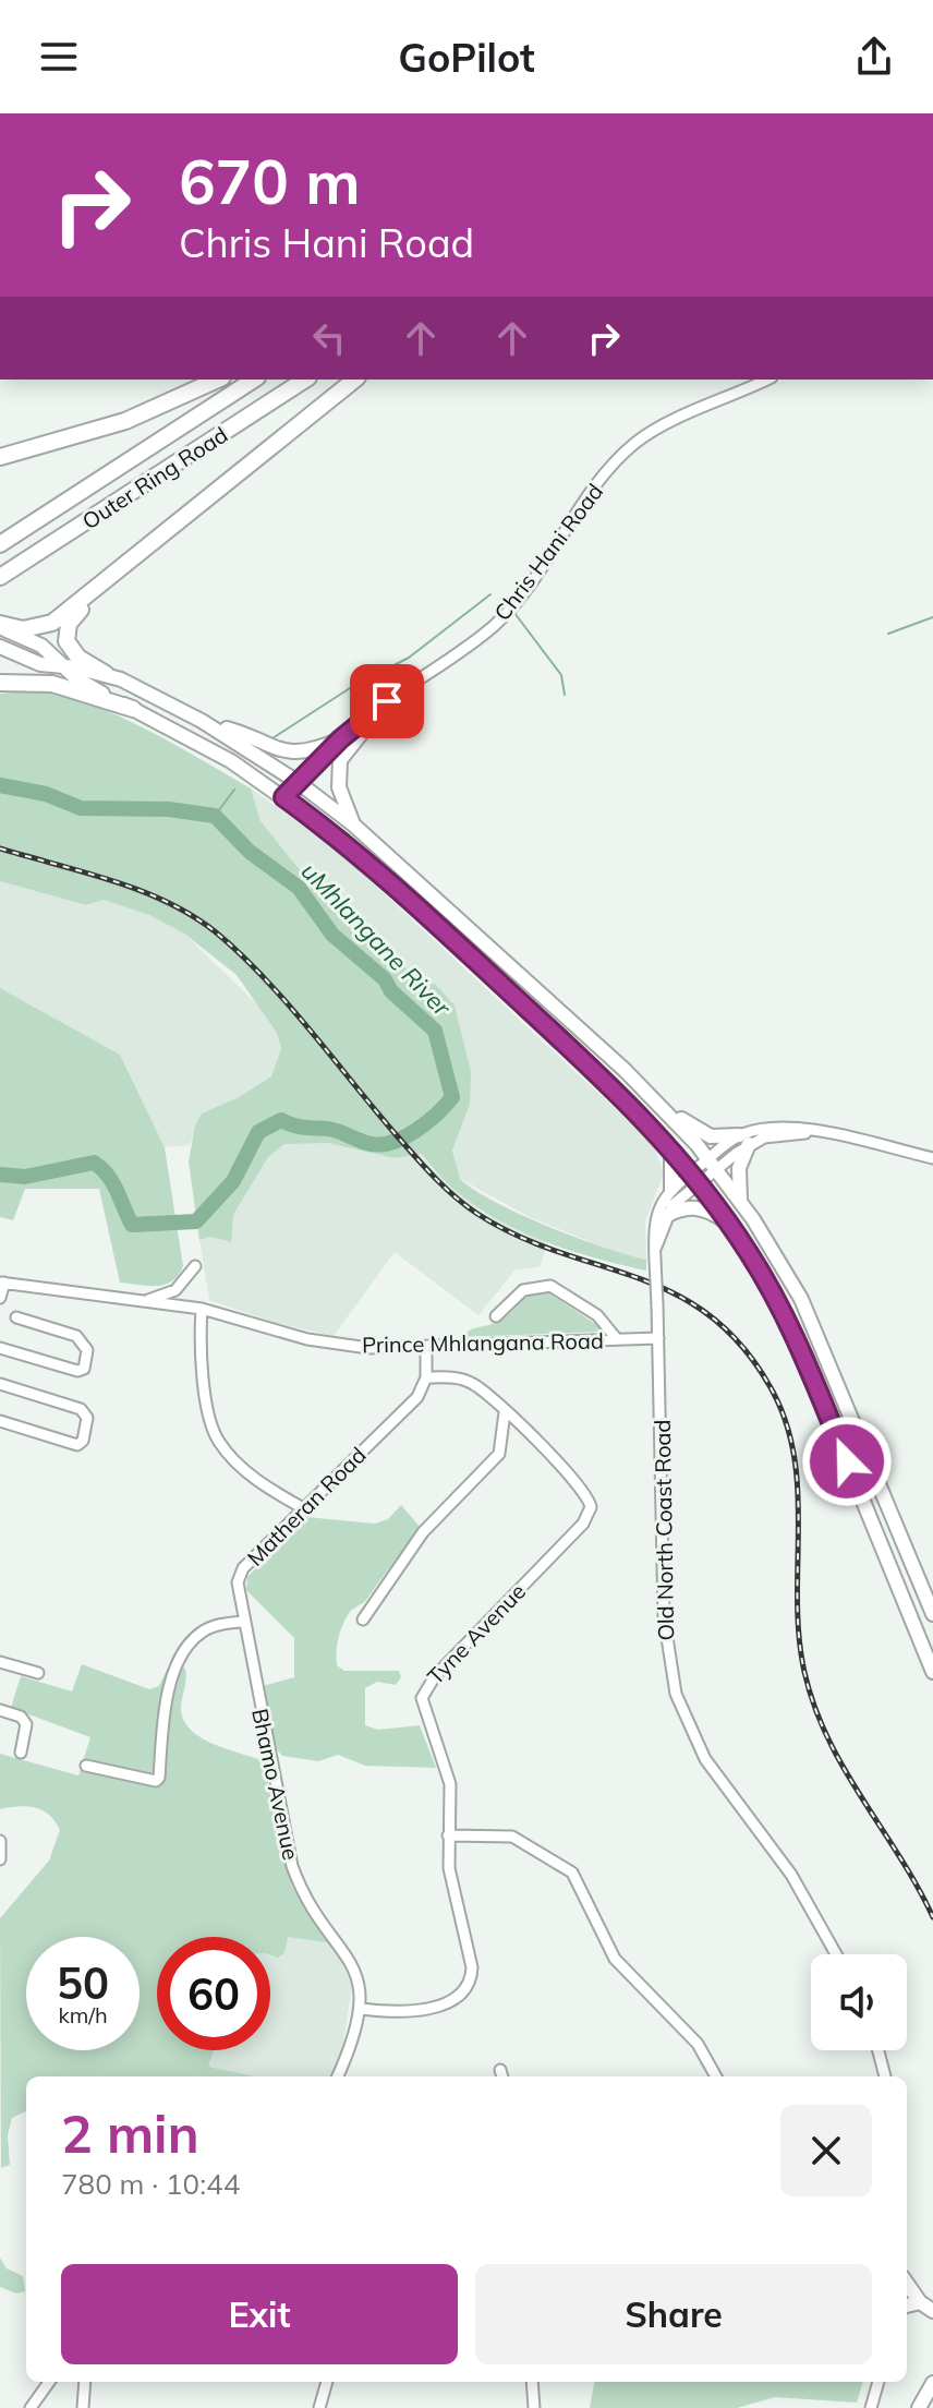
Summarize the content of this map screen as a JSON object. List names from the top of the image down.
{
  "streets": {
    "highway": ["Outer Ring Road"],
    "street": [
      "Chris Hani Road",
      "Prince Mhlangana Road",
      "Matheran Road",
      "Old North Coast Road",
      "Tyne Avenue",
      "Bhamo Avenue"
    ]
  },
  "crossings": [
    ["Prince Mhlangana Road", "Old North Coast Road"],
    ["Matheran Road", "Tyne Avenue"],
    ["Matheran Road", "Bhamo Avenue"],
    ["Tyne Avenue", "Bhamo Avenue"]
  ],
  "water": ["uMhlangane River"],
  "page": {
    "header": "GoPilot",
    "turn": ["670 m", "Chris Hani Road"],
    "speed": "50 km/h",
    "limit": "60",
    "heading": ["2 min", "780 m · 10:44"],
    "buttons": ["Exit", "Share"]
  }
}
